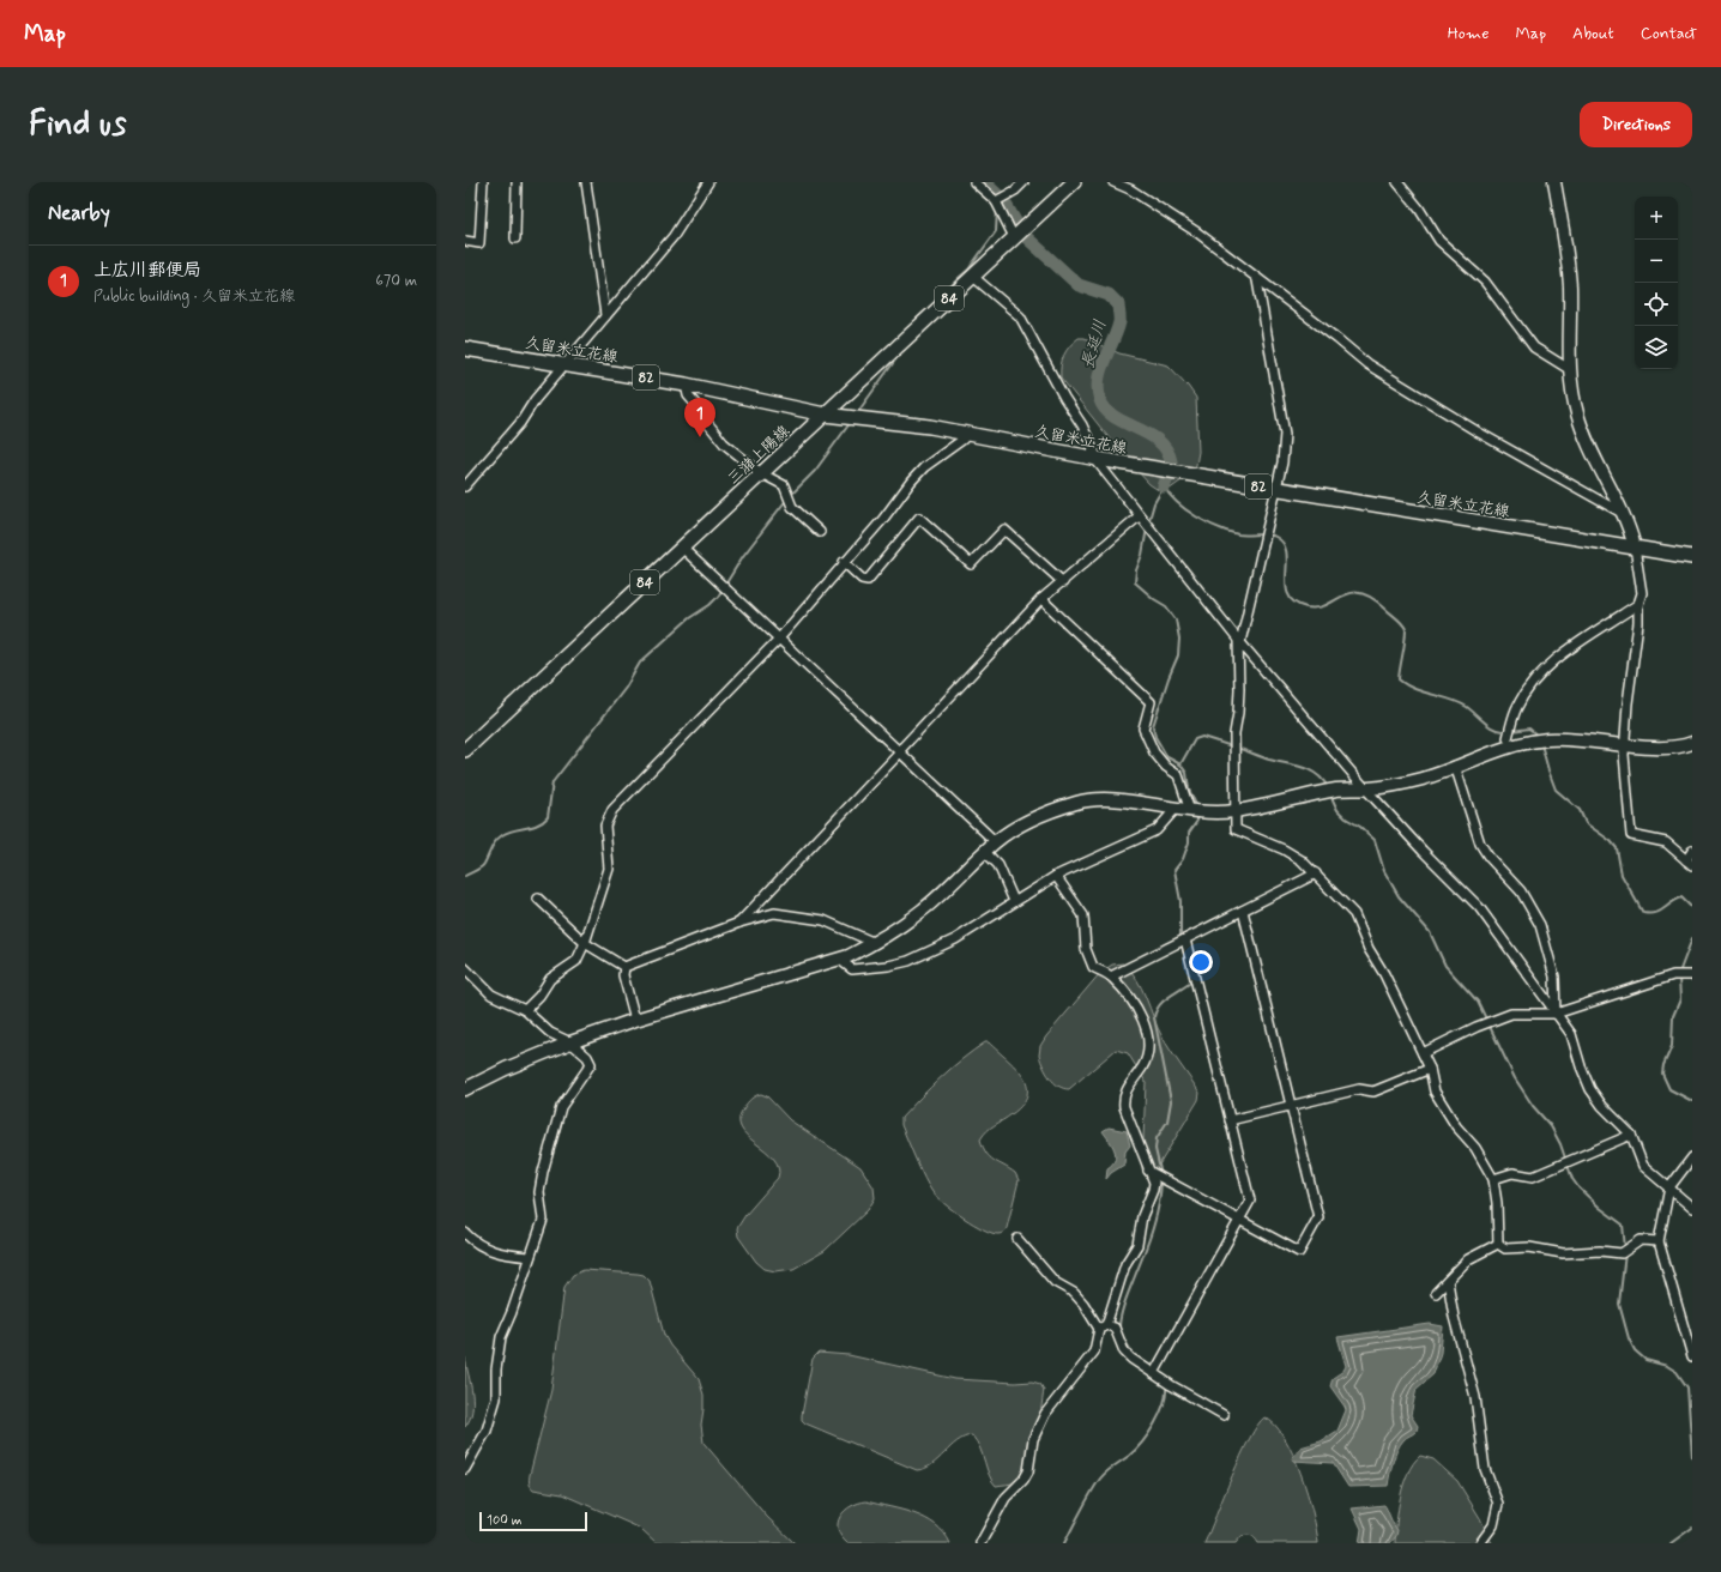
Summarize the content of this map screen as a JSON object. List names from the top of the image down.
{
  "streets": {
    "main road": [
      "84",
      "久留米立花線",
      "82",
      "三潴上陽線"
    ]
  },
  "crossings": [
    ["久留米立花線", "三潴上陽線"]
  ],
  "water": ["長延川"],
  "scale_bar": "100 m",
  "page": {
    "header": "Map",
    "nav": [
      "Home",
      "Map",
      "About",
      "Contact"
    ],
    "buttons": "Directions",
    "title": "Find us",
    "heading": "Nearby",
    "map_buttons": ["+", "−"],
    "list": [
      {
        "mark": "1",
        "name": "上広川郵便局",
        "note": "Public building · 久留米立花線",
        "value": "670 m"
      }
    ],
    "pins": "1",
    "scale": "100 m"
  }
}
